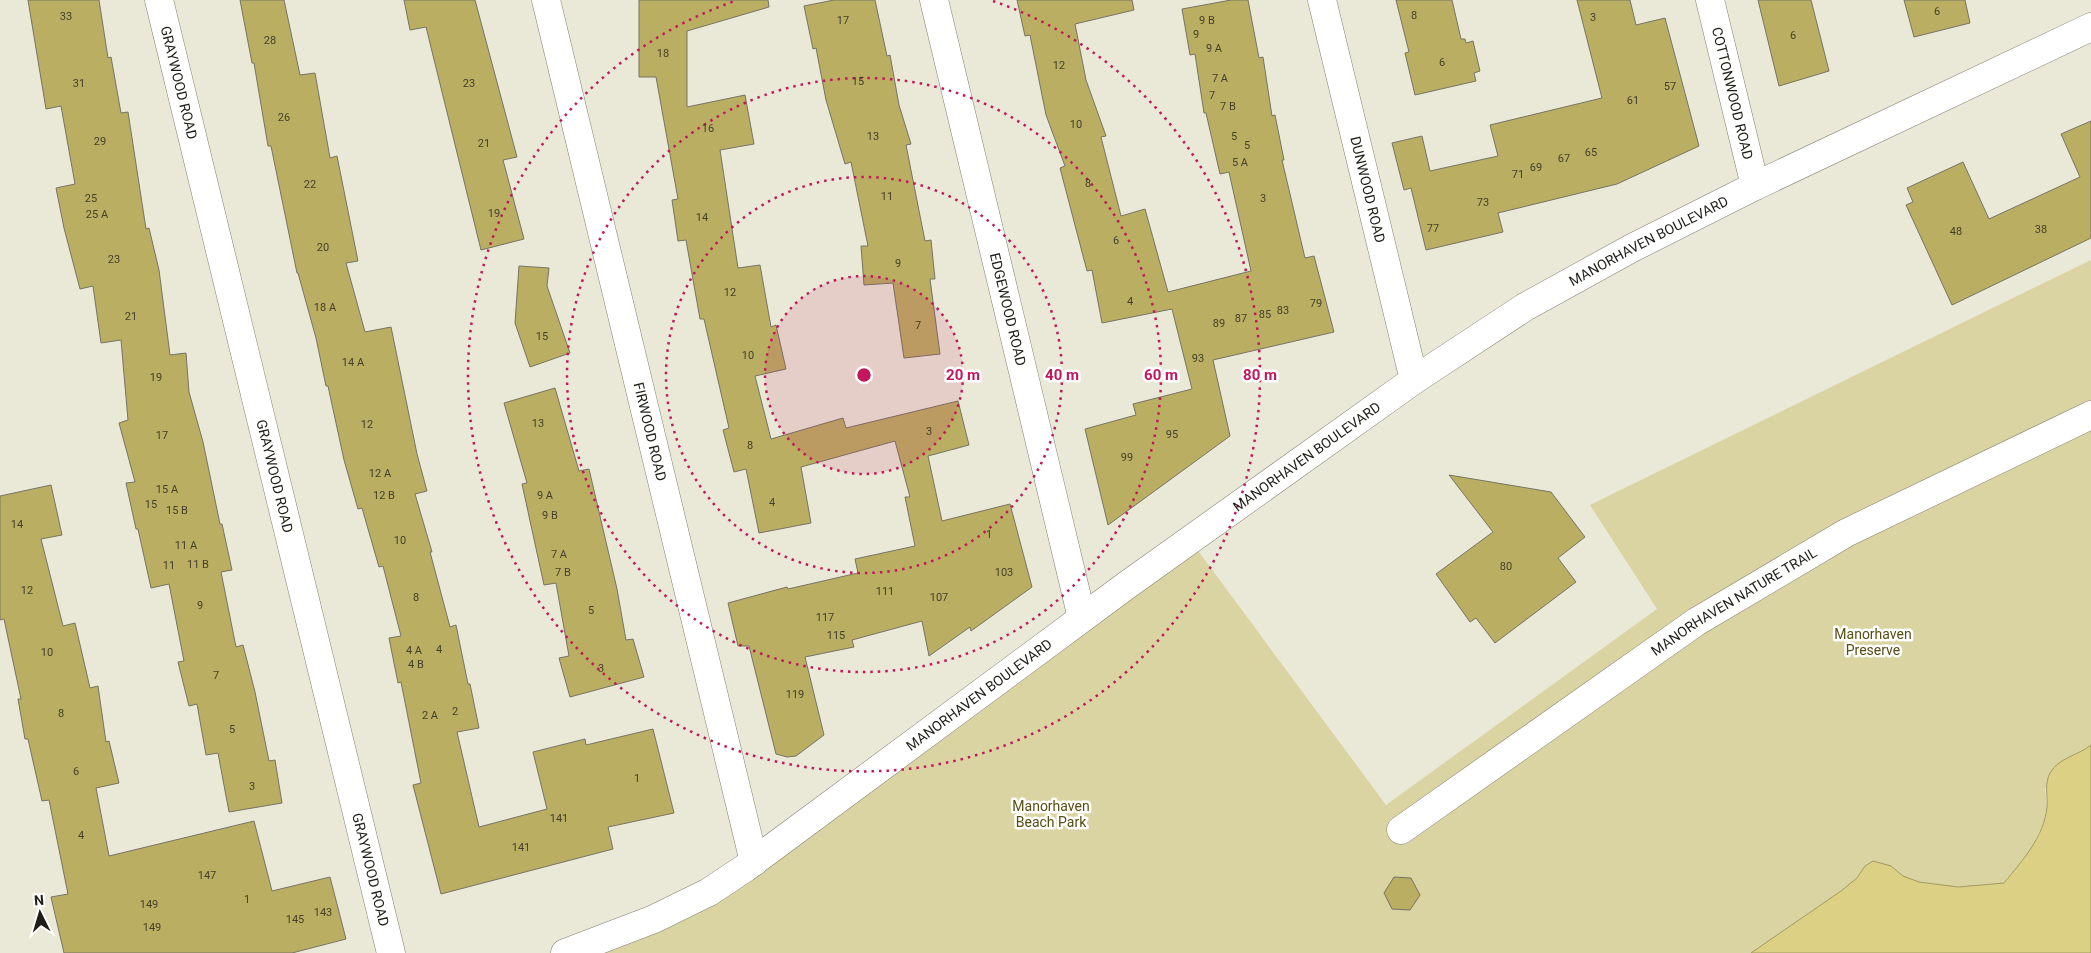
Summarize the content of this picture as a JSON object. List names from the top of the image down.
{
  "streets": {
    "street": [
      "GRAYWOOD ROAD",
      "COTTONWOOD ROAD",
      "DUNWOOD ROAD",
      "MANORHAVEN BOULEVARD",
      "EDGEWOOD ROAD",
      "FIRWOOD ROAD",
      "MANORHAVEN NATURE TRAIL"
    ]
  },
  "crossings": [
    ["COTTONWOOD ROAD", "MANORHAVEN BOULEVARD"],
    ["DUNWOOD ROAD", "MANORHAVEN BOULEVARD"],
    ["MANORHAVEN BOULEVARD", "EDGEWOOD ROAD"],
    ["MANORHAVEN BOULEVARD", "FIRWOOD ROAD"]
  ],
  "parks": ["Manorhaven Preserve", "Manorhaven Beach Park"],
  "house_numbers": [
    "6",
    "8",
    "33",
    "3",
    "17",
    "9 B",
    "9",
    "6",
    "28",
    "9 A",
    "18",
    "6",
    "12",
    "7 A",
    "15",
    "31",
    "23",
    "57",
    "7",
    "61",
    "7 B",
    "26",
    "10",
    "16",
    "13",
    "5",
    "29",
    "21",
    "5",
    "65",
    "67",
    "5 A",
    "69",
    "71",
    "8",
    "22",
    "11",
    "25",
    "3",
    "73",
    "19",
    "25 A",
    "14",
    "77",
    "38",
    "48",
    "6",
    "20",
    "23",
    "9",
    "12",
    "4",
    "79",
    "18 A",
    "83",
    "85",
    "21",
    "87",
    "89",
    "7",
    "15",
    "10",
    "93",
    "14 A",
    "19",
    "13",
    "12",
    "3",
    "95",
    "17",
    "8",
    "99",
    "12 A",
    "15 A",
    "12 B",
    "9 A",
    "4",
    "15",
    "15 B",
    "9 B",
    "14",
    "1",
    "10",
    "11 A",
    "7 A",
    "11 B",
    "11",
    "80",
    "7 B",
    "103",
    "12",
    "111",
    "8",
    "107",
    "9",
    "5",
    "117",
    "115",
    "4",
    "4 A",
    "10",
    "4 B",
    "3",
    "7",
    "119",
    "2",
    "8",
    "2 A",
    "5",
    "6",
    "1",
    "3",
    "141",
    "4",
    "141",
    "147",
    "1",
    "149",
    "143",
    "145",
    "149"
  ],
  "north": "top",
  "rings": [
    "20 m",
    "40 m",
    "60 m",
    "80 m"
  ]
}
